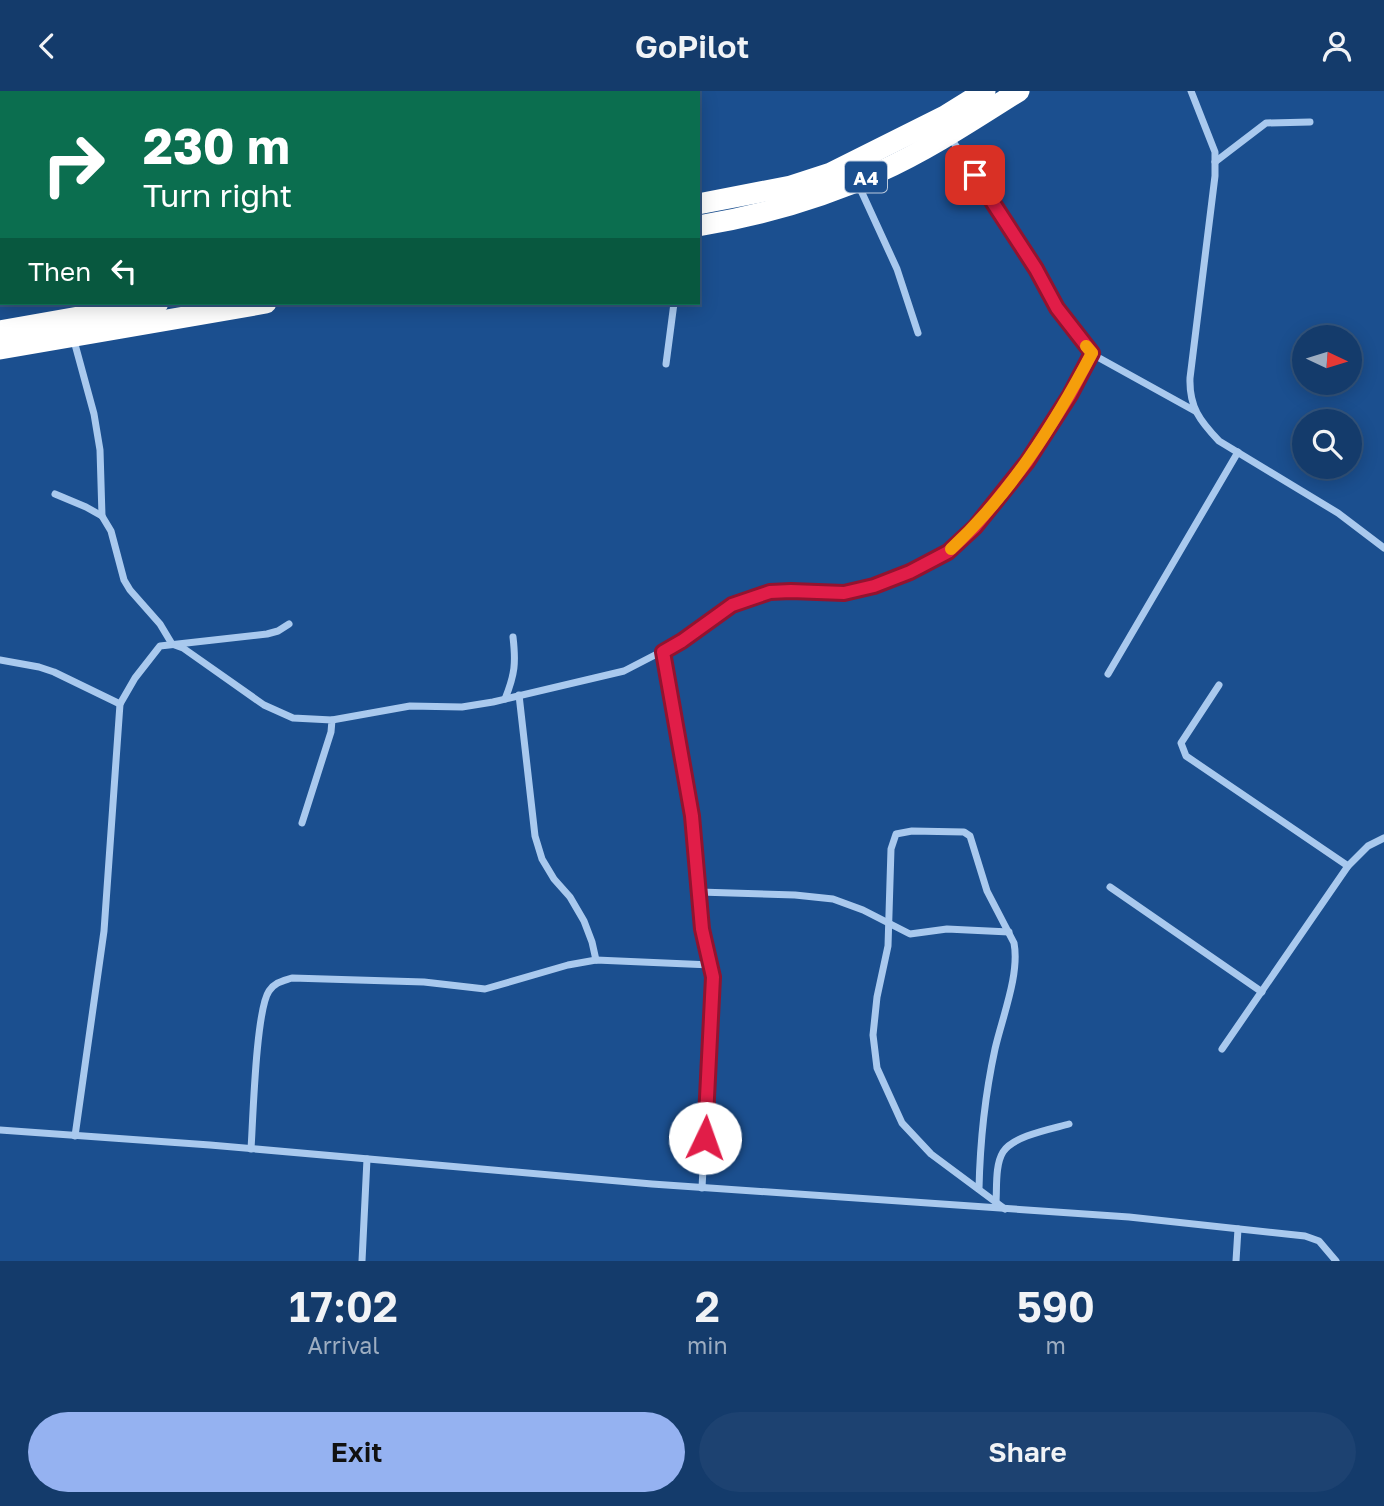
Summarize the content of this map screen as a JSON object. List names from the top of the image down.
{
  "streets": {
    "highway": ["A4"]
  },
  "north": "right",
  "page": {
    "header": "GoPilot",
    "turn": ["230 m", "Turn right"],
    "then": "Then",
    "eta": [
      "17:02",
      "Arrival",
      "2",
      "min",
      "590",
      "m"
    ],
    "buttons": ["Exit", "Share"]
  }
}
